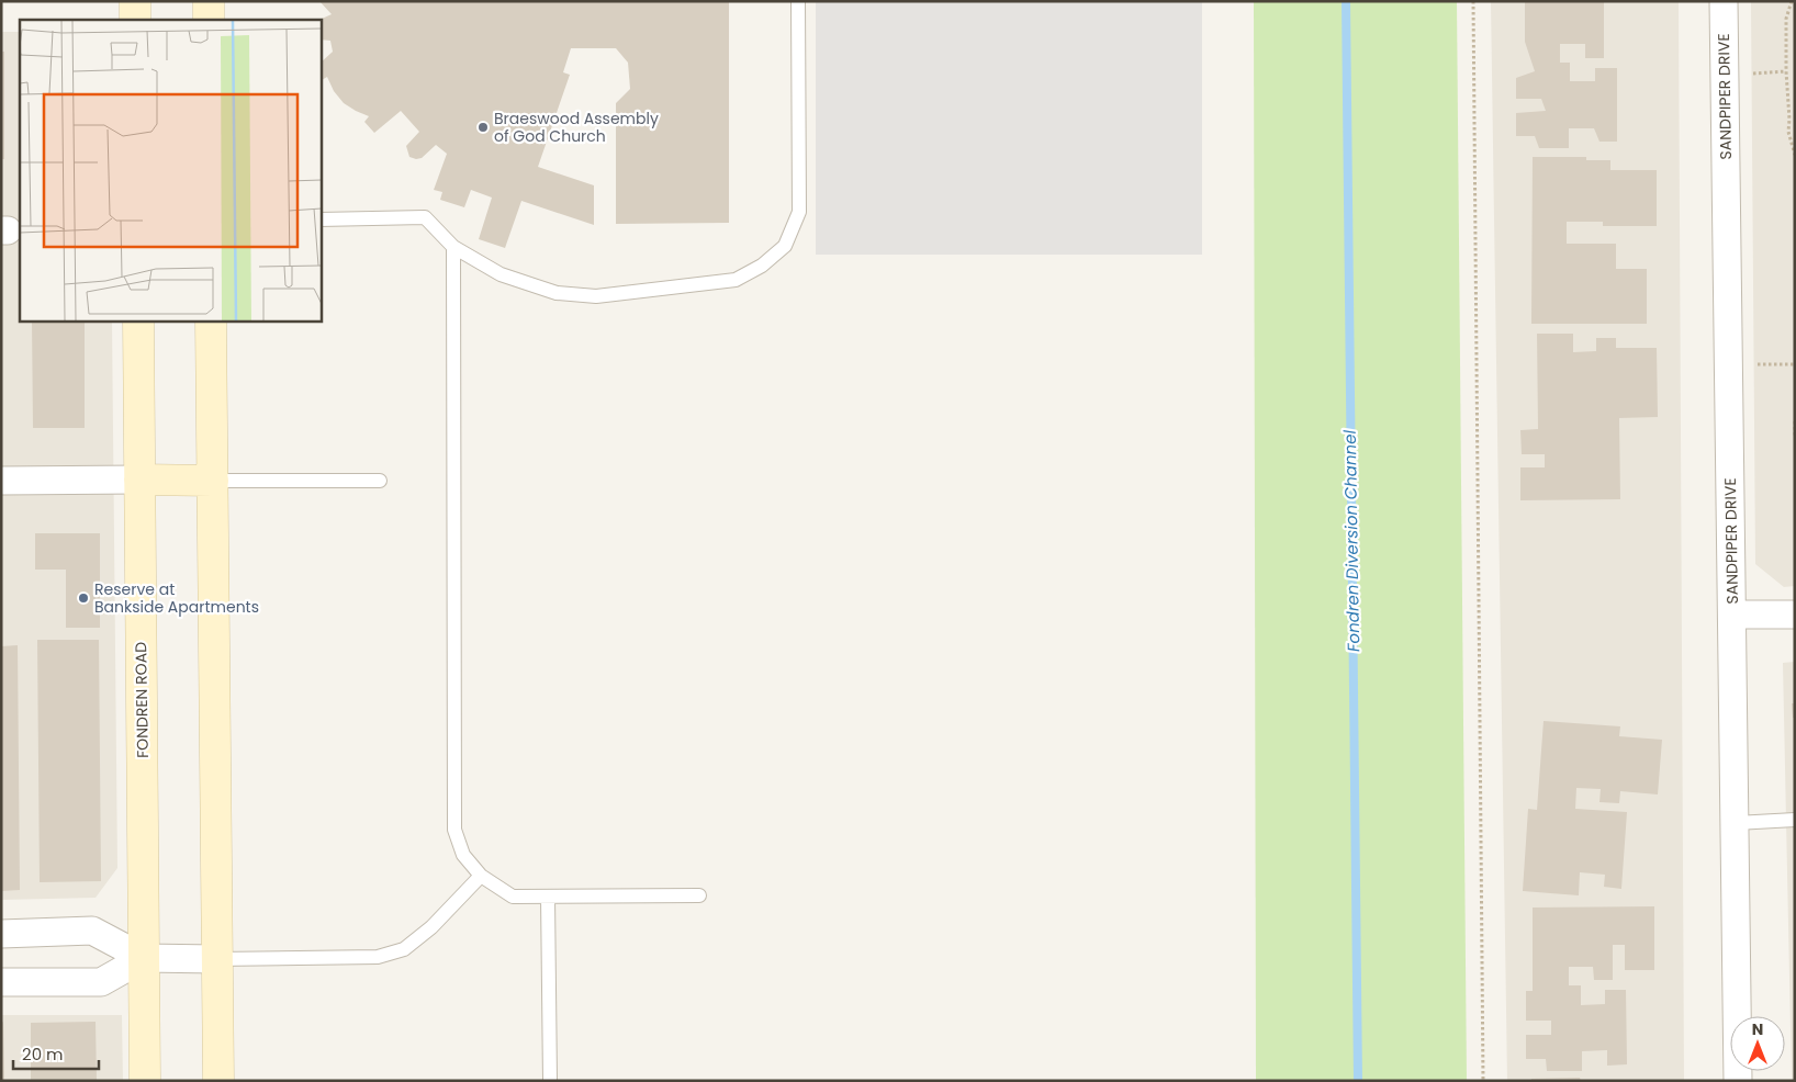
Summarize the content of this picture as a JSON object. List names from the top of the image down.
{
  "streets": {
    "main road": ["FONDREN ROAD"],
    "street": ["SANDPIPER DRIVE"]
  },
  "water": ["Fondren Diversion Channel"],
  "places": ["Braeswood Assembly of God Church", "Reserve at Bankside Apartments"],
  "scale_bar": "20 m",
  "north": "top"
}
